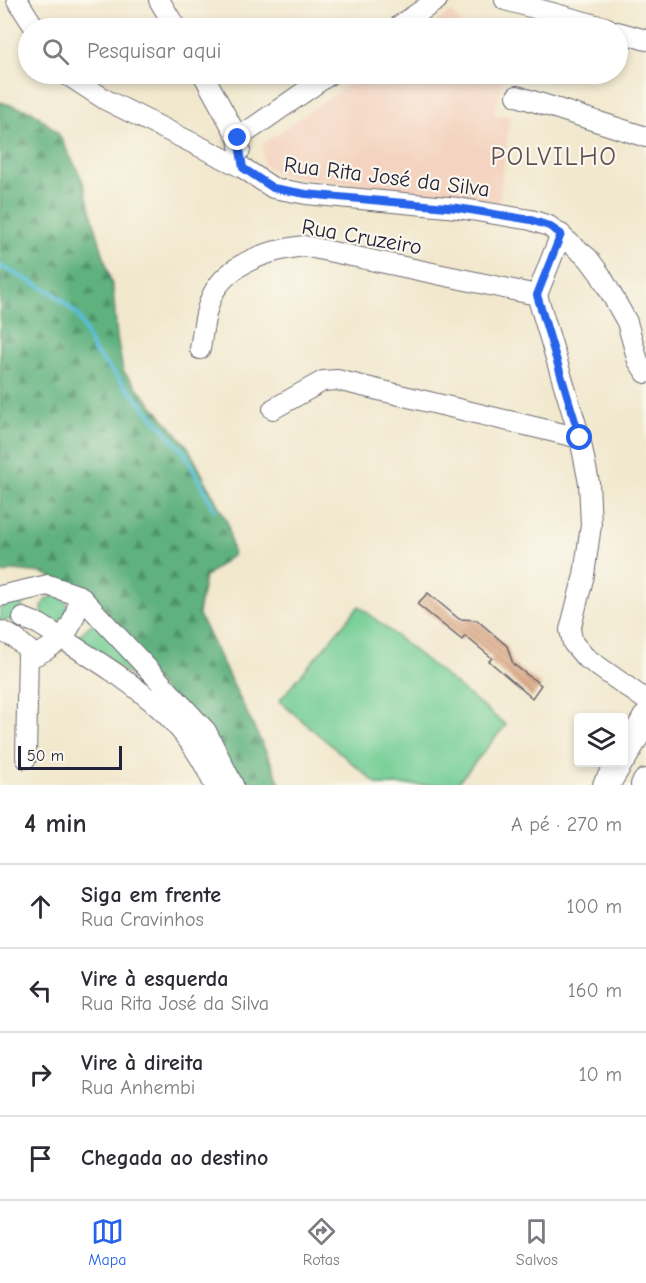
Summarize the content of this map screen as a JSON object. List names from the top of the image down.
{
  "streets": {
    "street": ["Rua Rita José da Silva", "Rua Cruzeiro"]
  },
  "districts": ["POLVILHO"],
  "scale_bar": "50 m",
  "page": {
    "search": "Pesquisar aqui",
    "scale": "50 m",
    "heading": ["4 min", "A pé · 270 m"],
    "list": [
      ["Siga em frente", "Rua Cravinhos", "100 m"],
      ["Vire à esquerda", "Rua Rita José da Silva", "160 m"],
      ["Vire à direita", "Rua Anhembi", "10 m"],
      "Chegada ao destino"
    ],
    "nav": ["Mapa", "Rotas", "Salvos"]
  }
}
